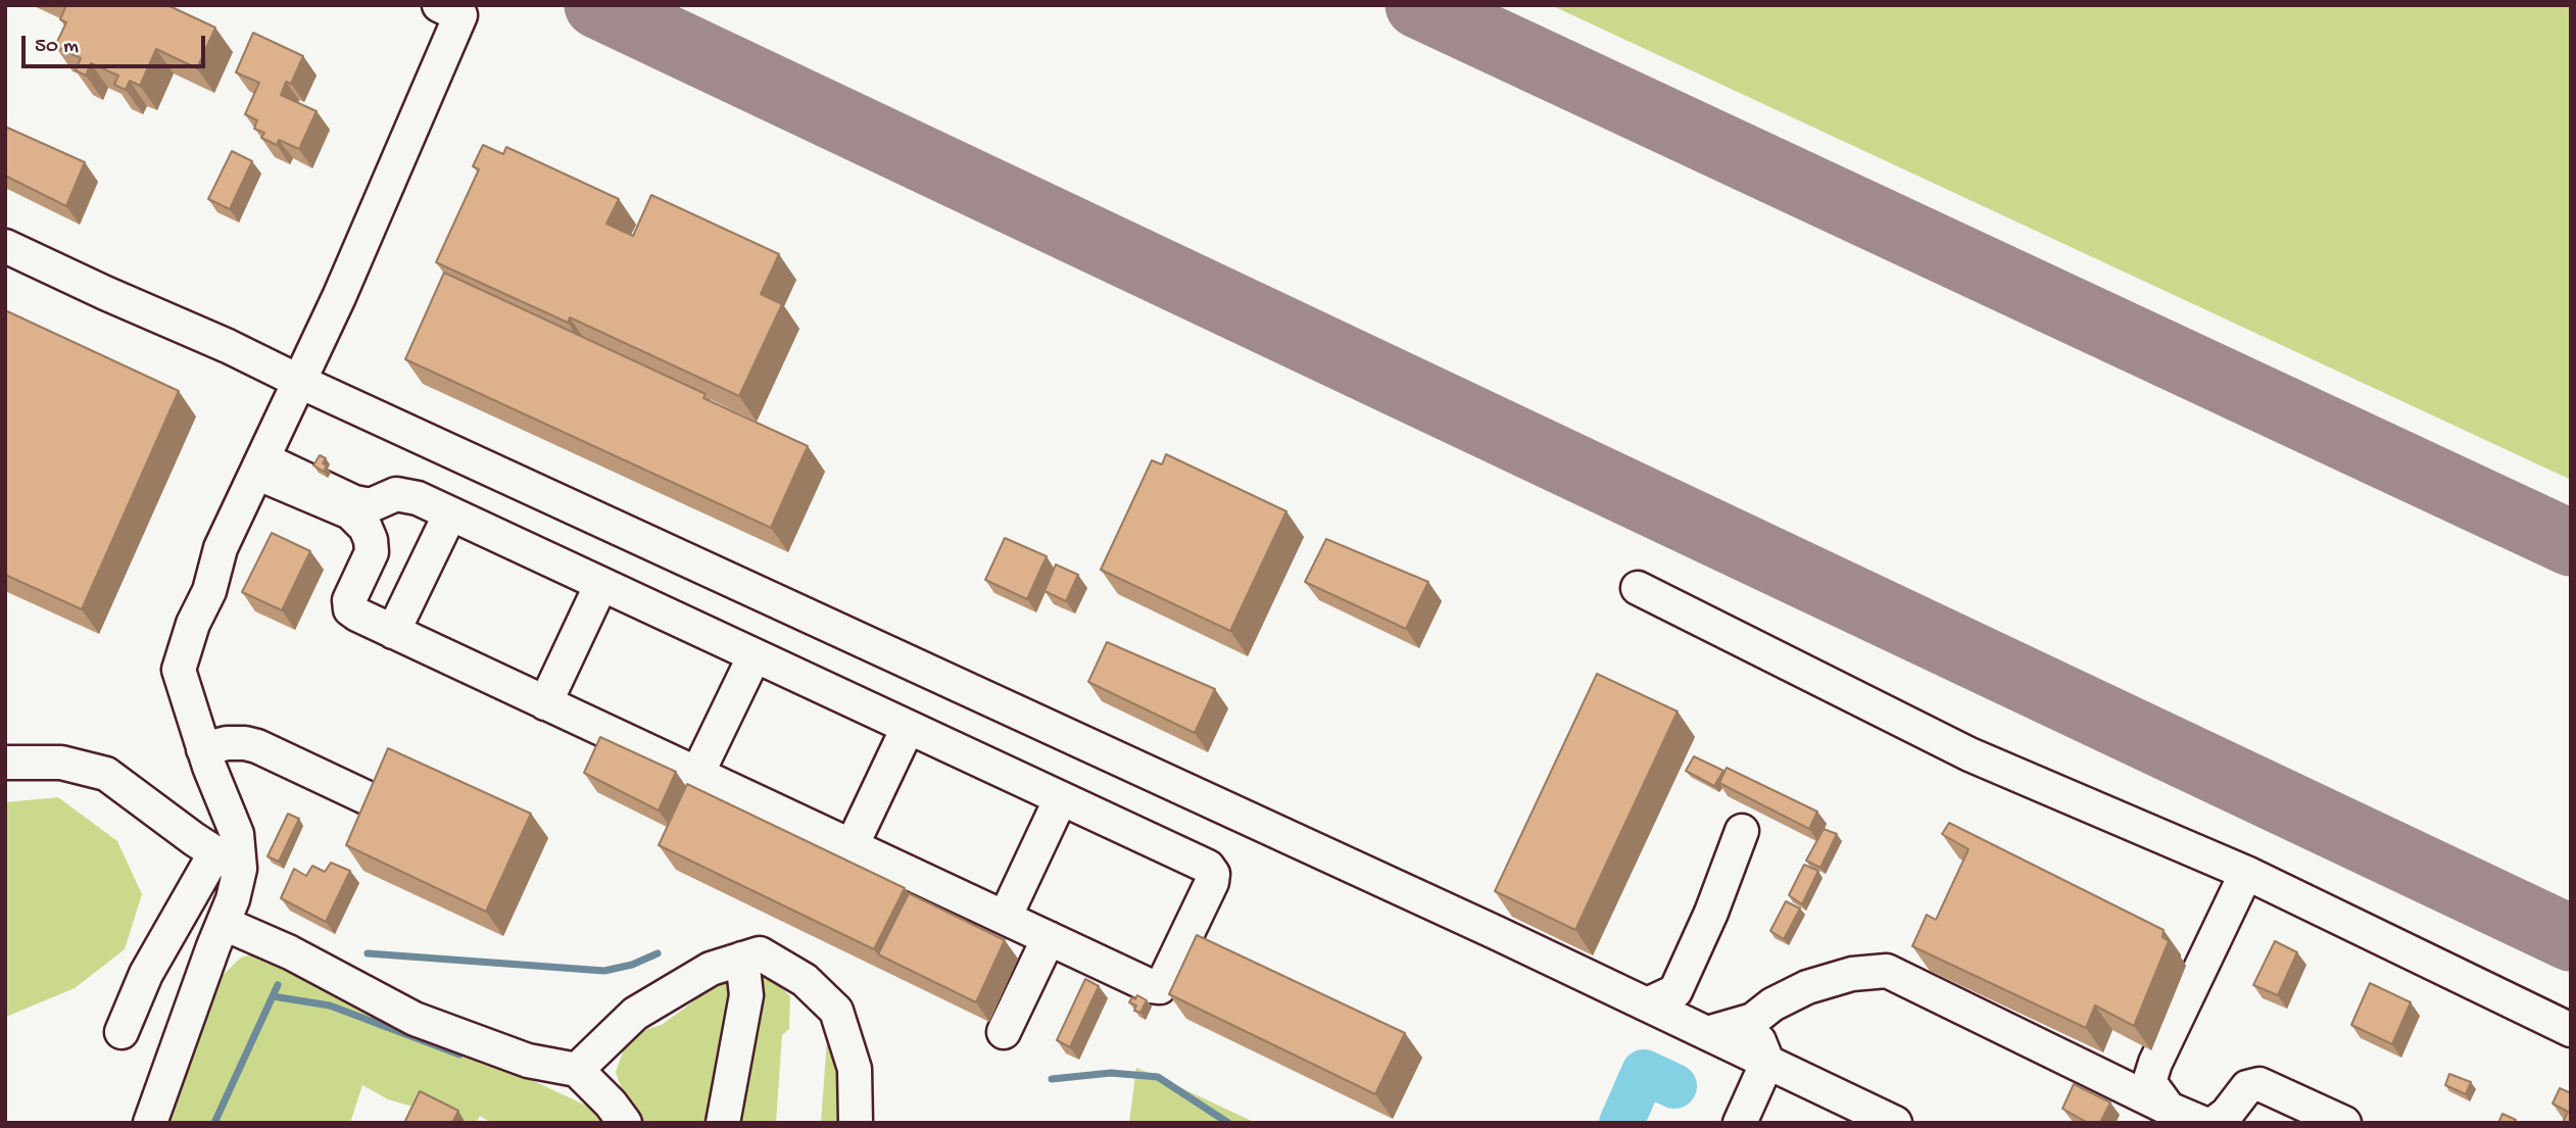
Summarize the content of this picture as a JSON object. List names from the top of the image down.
{
  "scale_bar": "50 m"
}
